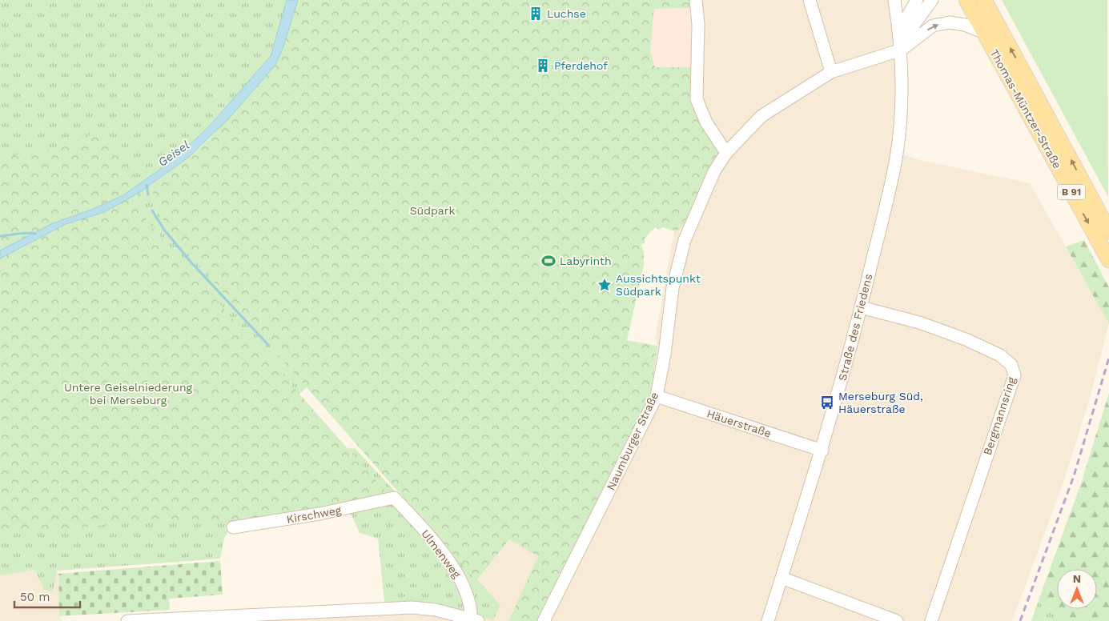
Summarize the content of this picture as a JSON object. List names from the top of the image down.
{
  "streets": {
    "main road": ["Thomas-Müntzer-Straße", "B 91"],
    "street": [
      "Straße des Friedens",
      "Bergmannsring",
      "Häuerstraße",
      "Naumburger Straße",
      "Kirschweg",
      "Ulmenweg"
    ]
  },
  "crossings": [
    ["Straße des Friedens", "Bergmannsring"],
    ["Straße des Friedens", "Häuerstraße"],
    ["Straße des Friedens", "Naumburger Straße"],
    ["Häuerstraße", "Naumburger Straße"],
    ["Kirschweg", "Ulmenweg"]
  ],
  "water": ["Geisel"],
  "parks": ["Südpark", "Untere Geiselniederung bei Merseburg"],
  "places": {
    "building": ["Luchse", "Pferdehof"],
    "sports": ["Labyrinth"],
    "place": ["Aussichtspunkt Südpark"],
    "bus stop": ["Merseburg Süd, Häuerstraße"]
  },
  "scale_bar": "50 m",
  "north": "top"
}
